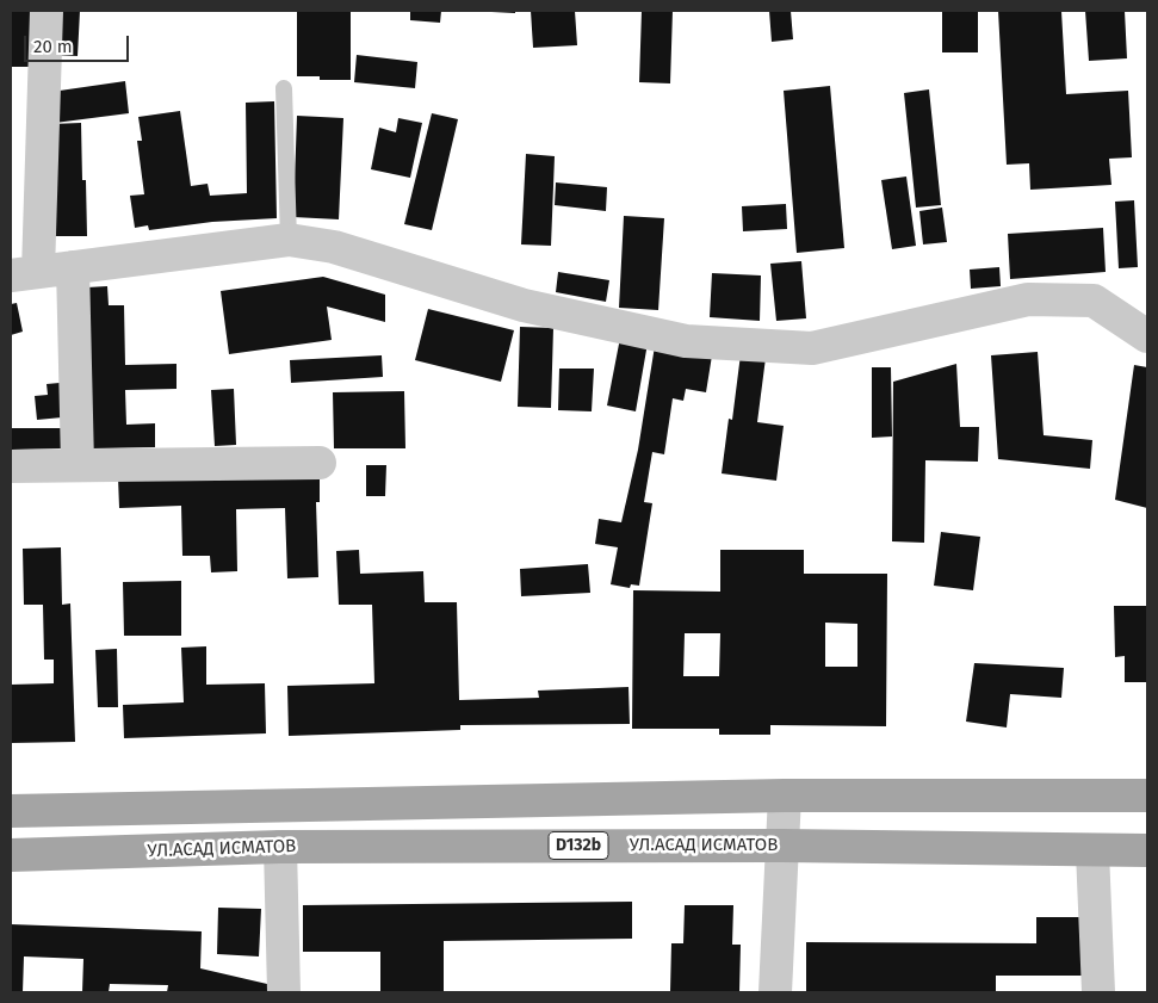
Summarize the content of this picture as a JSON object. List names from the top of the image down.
{
  "streets": {
    "main road": ["D132b", "УЛ.АСАД ИСМАТОВ"]
  },
  "scale_bar": "20 m"
}
